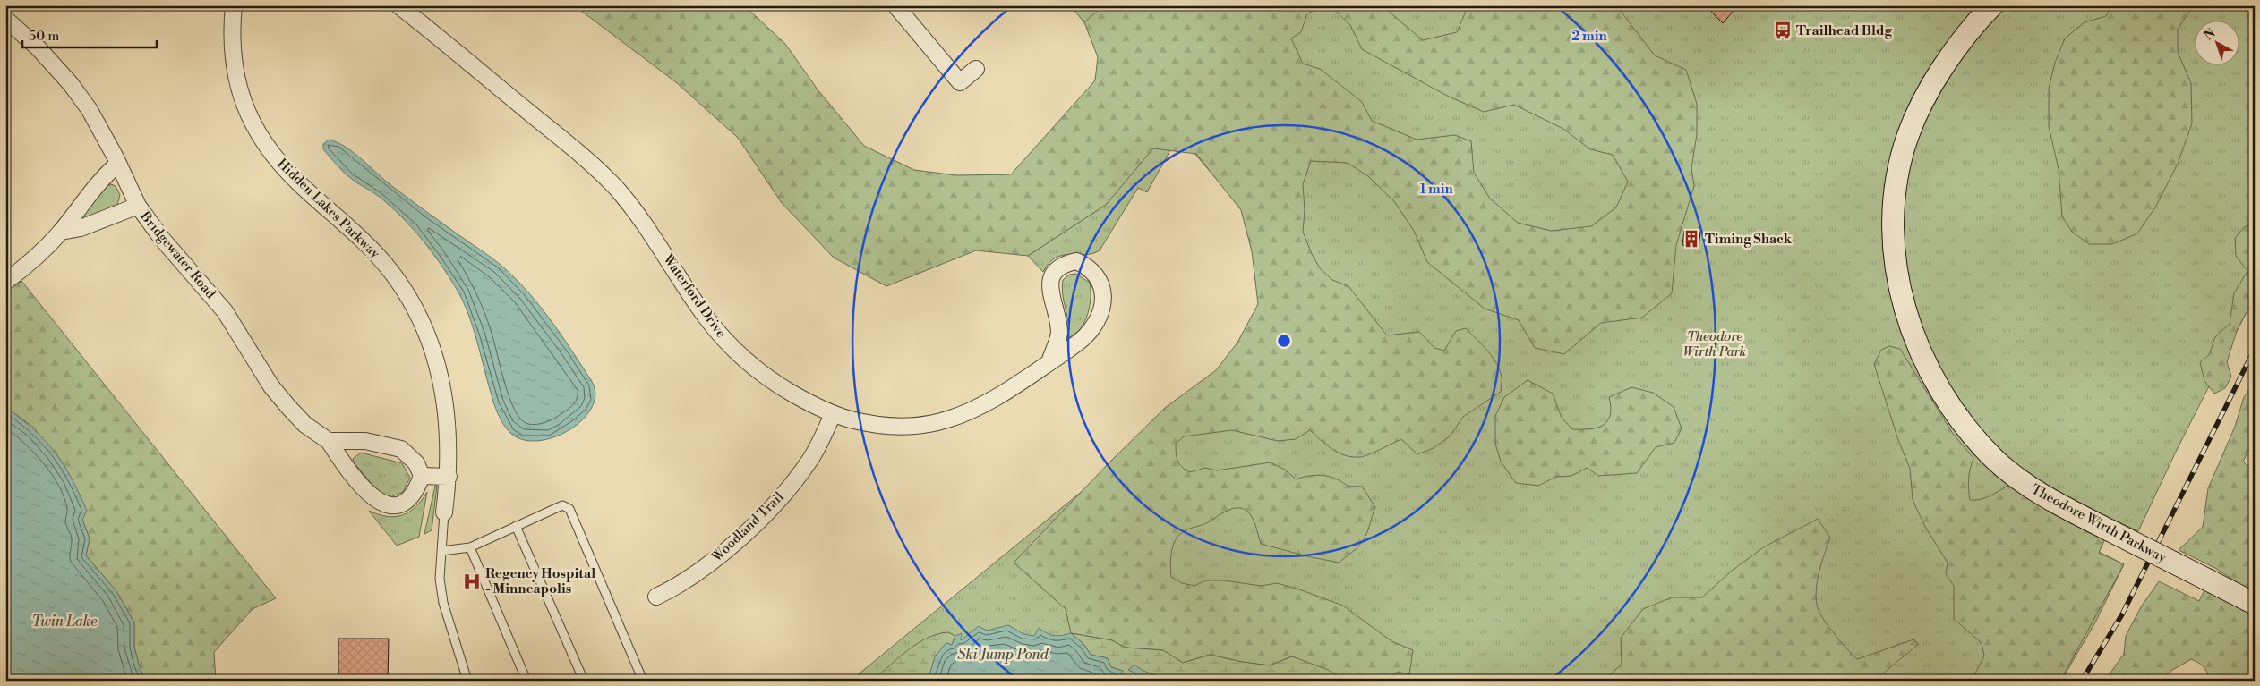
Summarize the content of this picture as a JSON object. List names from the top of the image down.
{
  "streets": {
    "street": [
      "Hidden Lakes Parkway",
      "Bridgewater Road",
      "Waterford Drive",
      "Theodore Wirth Parkway",
      "Woodland Trail"
    ]
  },
  "crossings": [
    ["Waterford Drive", "Woodland Trail"]
  ],
  "water": ["Twin Lake", "Ski Jump Pond"],
  "parks": ["Theodore Wirth Park"],
  "places": {
    "bus stop": ["Trailhead Bldg"],
    "building": ["Timing Shack"],
    "hospital": ["Regency Hospital - Minneapolis"]
  },
  "scale_bar": "50 m",
  "north": "top left",
  "rings": ["2 min", "1 min"]
}
